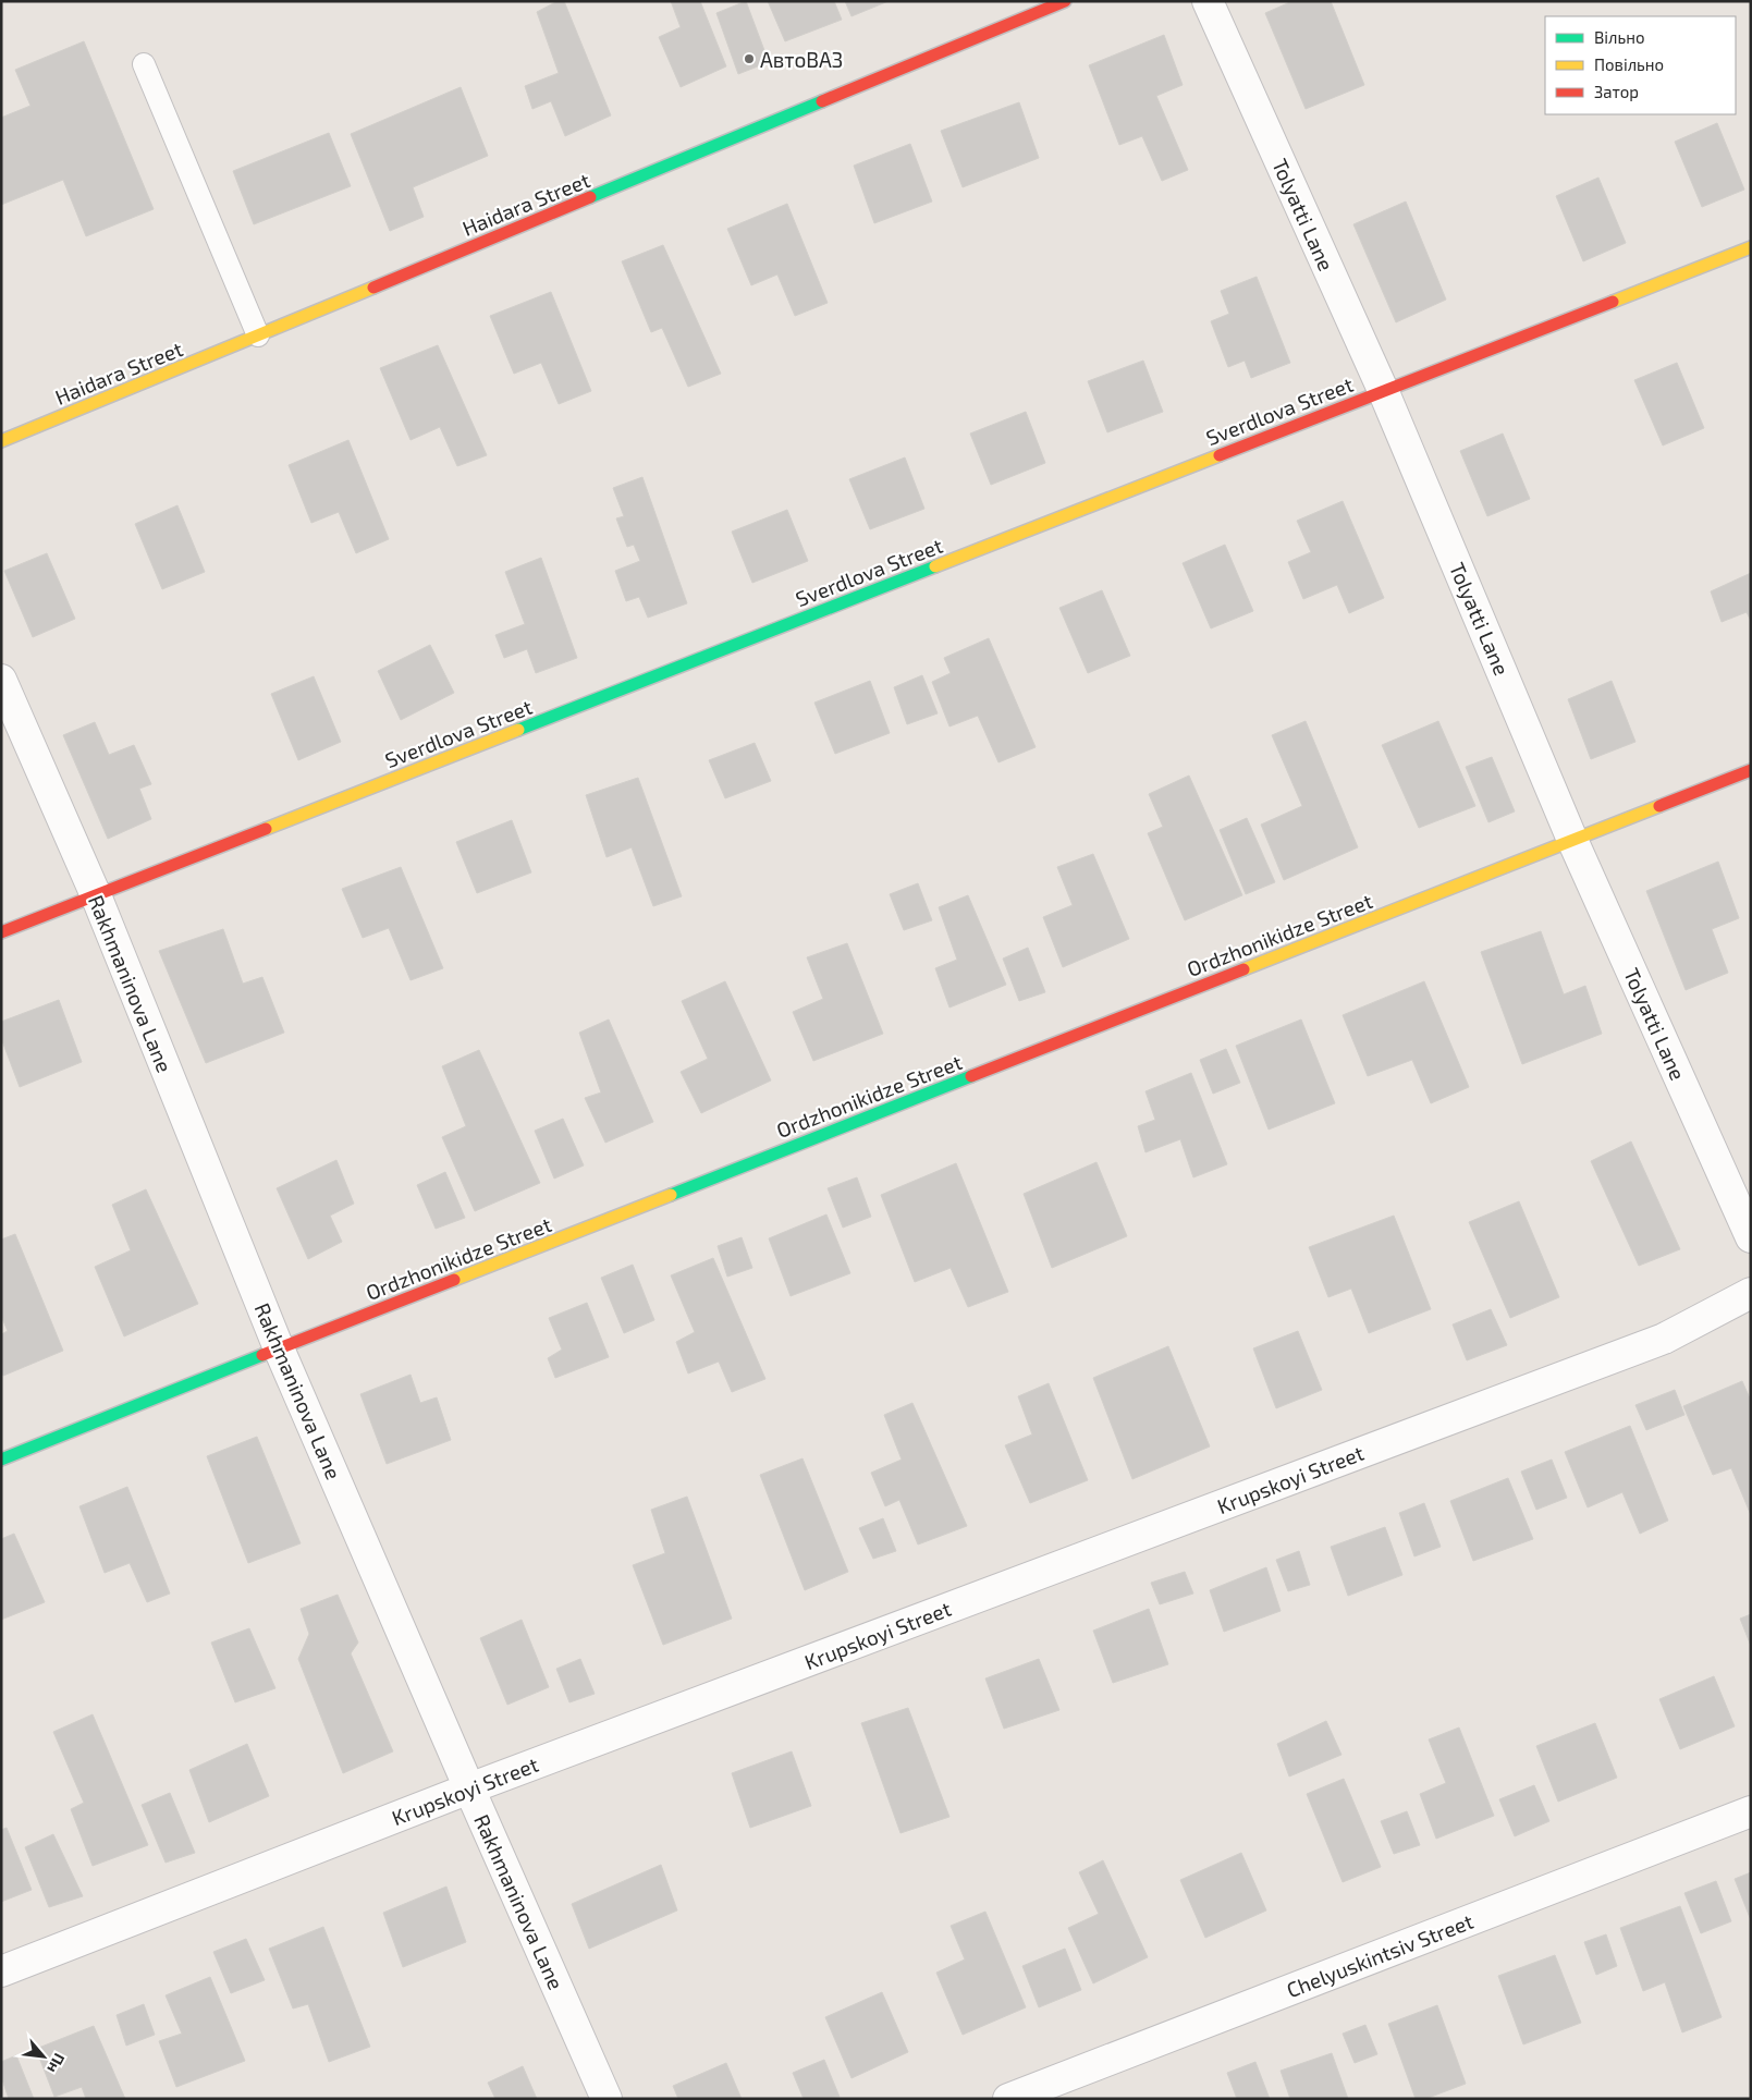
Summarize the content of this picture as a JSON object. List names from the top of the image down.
{
  "streets": {
    "street": [
      "Haidara Street",
      "Tolyatti Lane",
      "Sverdlova Street",
      "Ordzhonikidze Street",
      "Rakhmaninova Lane",
      "Krupskoyi Street",
      "Chelyuskintsiv Street"
    ]
  },
  "crossings": [
    ["Tolyatti Lane", "Sverdlova Street"],
    ["Tolyatti Lane", "Ordzhonikidze Street"],
    ["Sverdlova Street", "Rakhmaninova Lane"],
    ["Ordzhonikidze Street", "Rakhmaninova Lane"],
    ["Rakhmaninova Lane", "Krupskoyi Street"]
  ],
  "places": ["АвтоВАЗ"],
  "legend": ["Вільно", "Повільно", "Затор"],
  "north": "bottom right"
}
